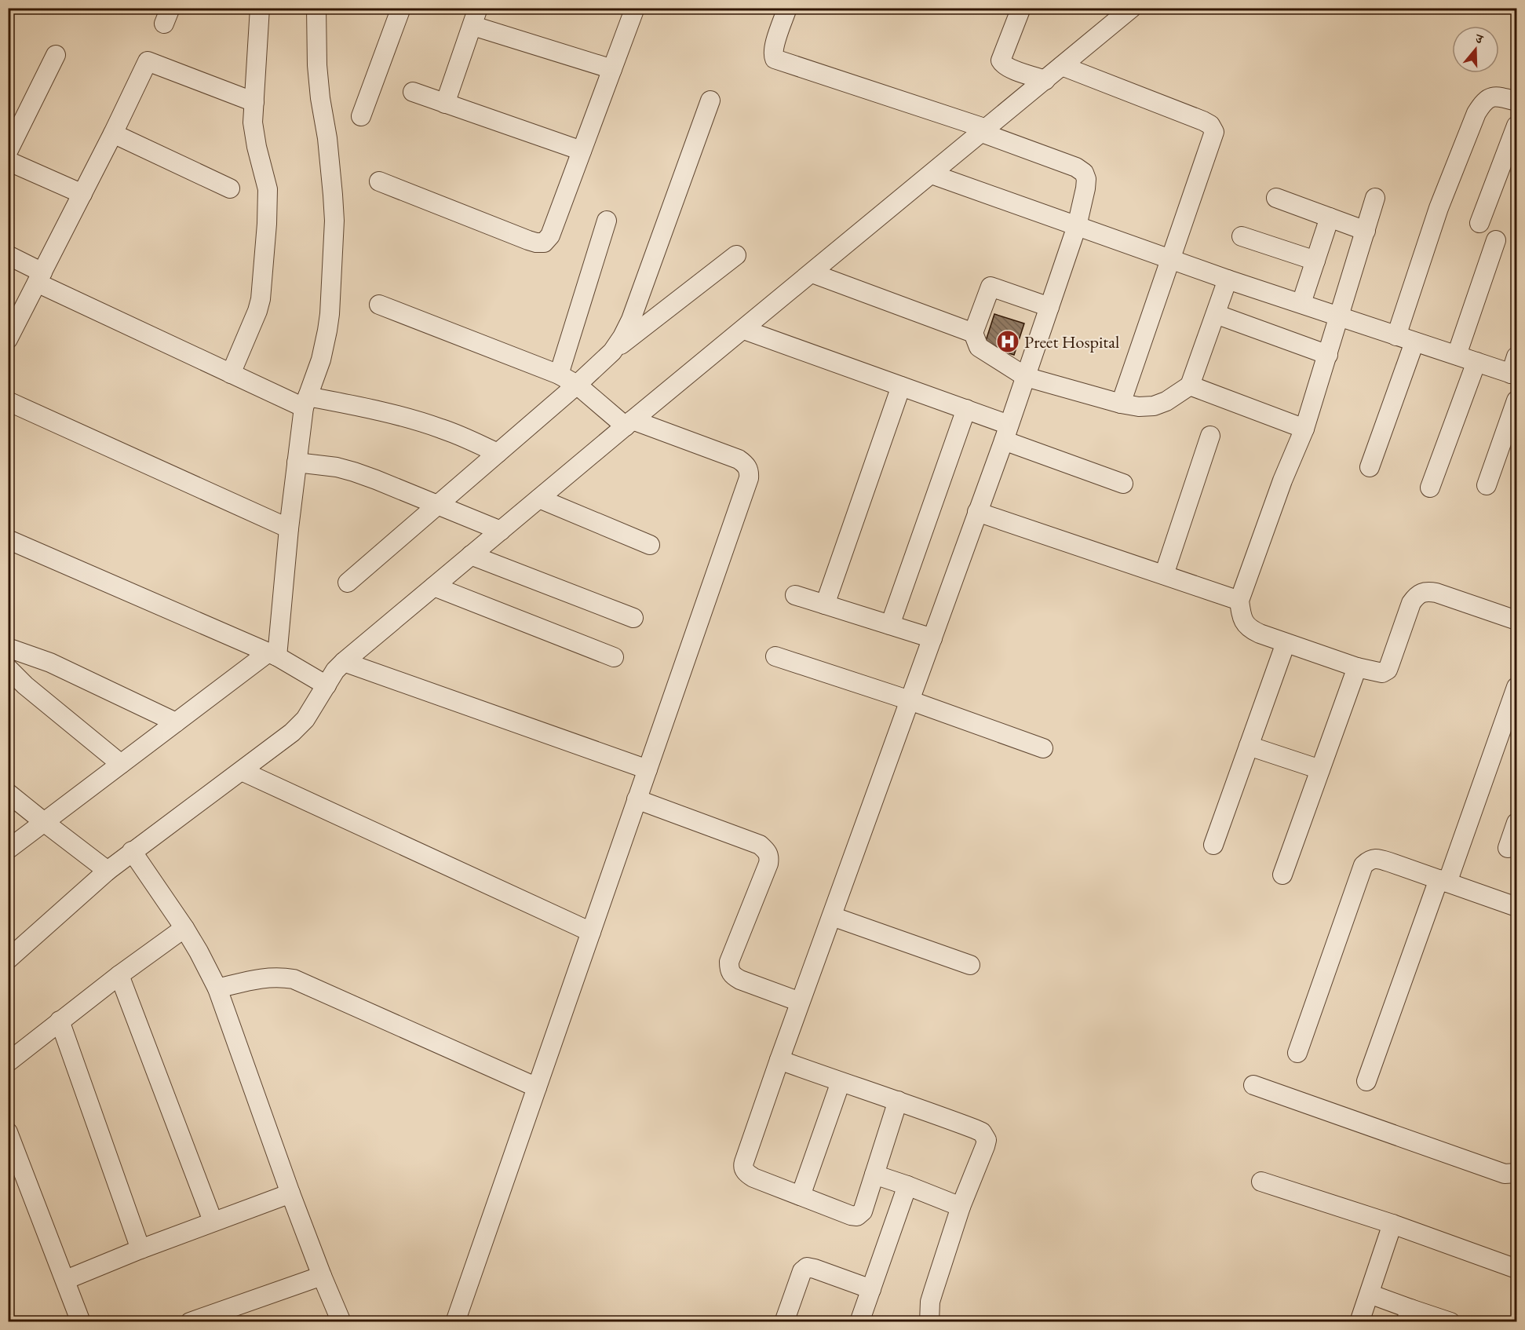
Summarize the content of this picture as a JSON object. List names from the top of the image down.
{
  "places": {
    "hospital": ["Preet Hospital"]
  },
  "north": "top"
}
